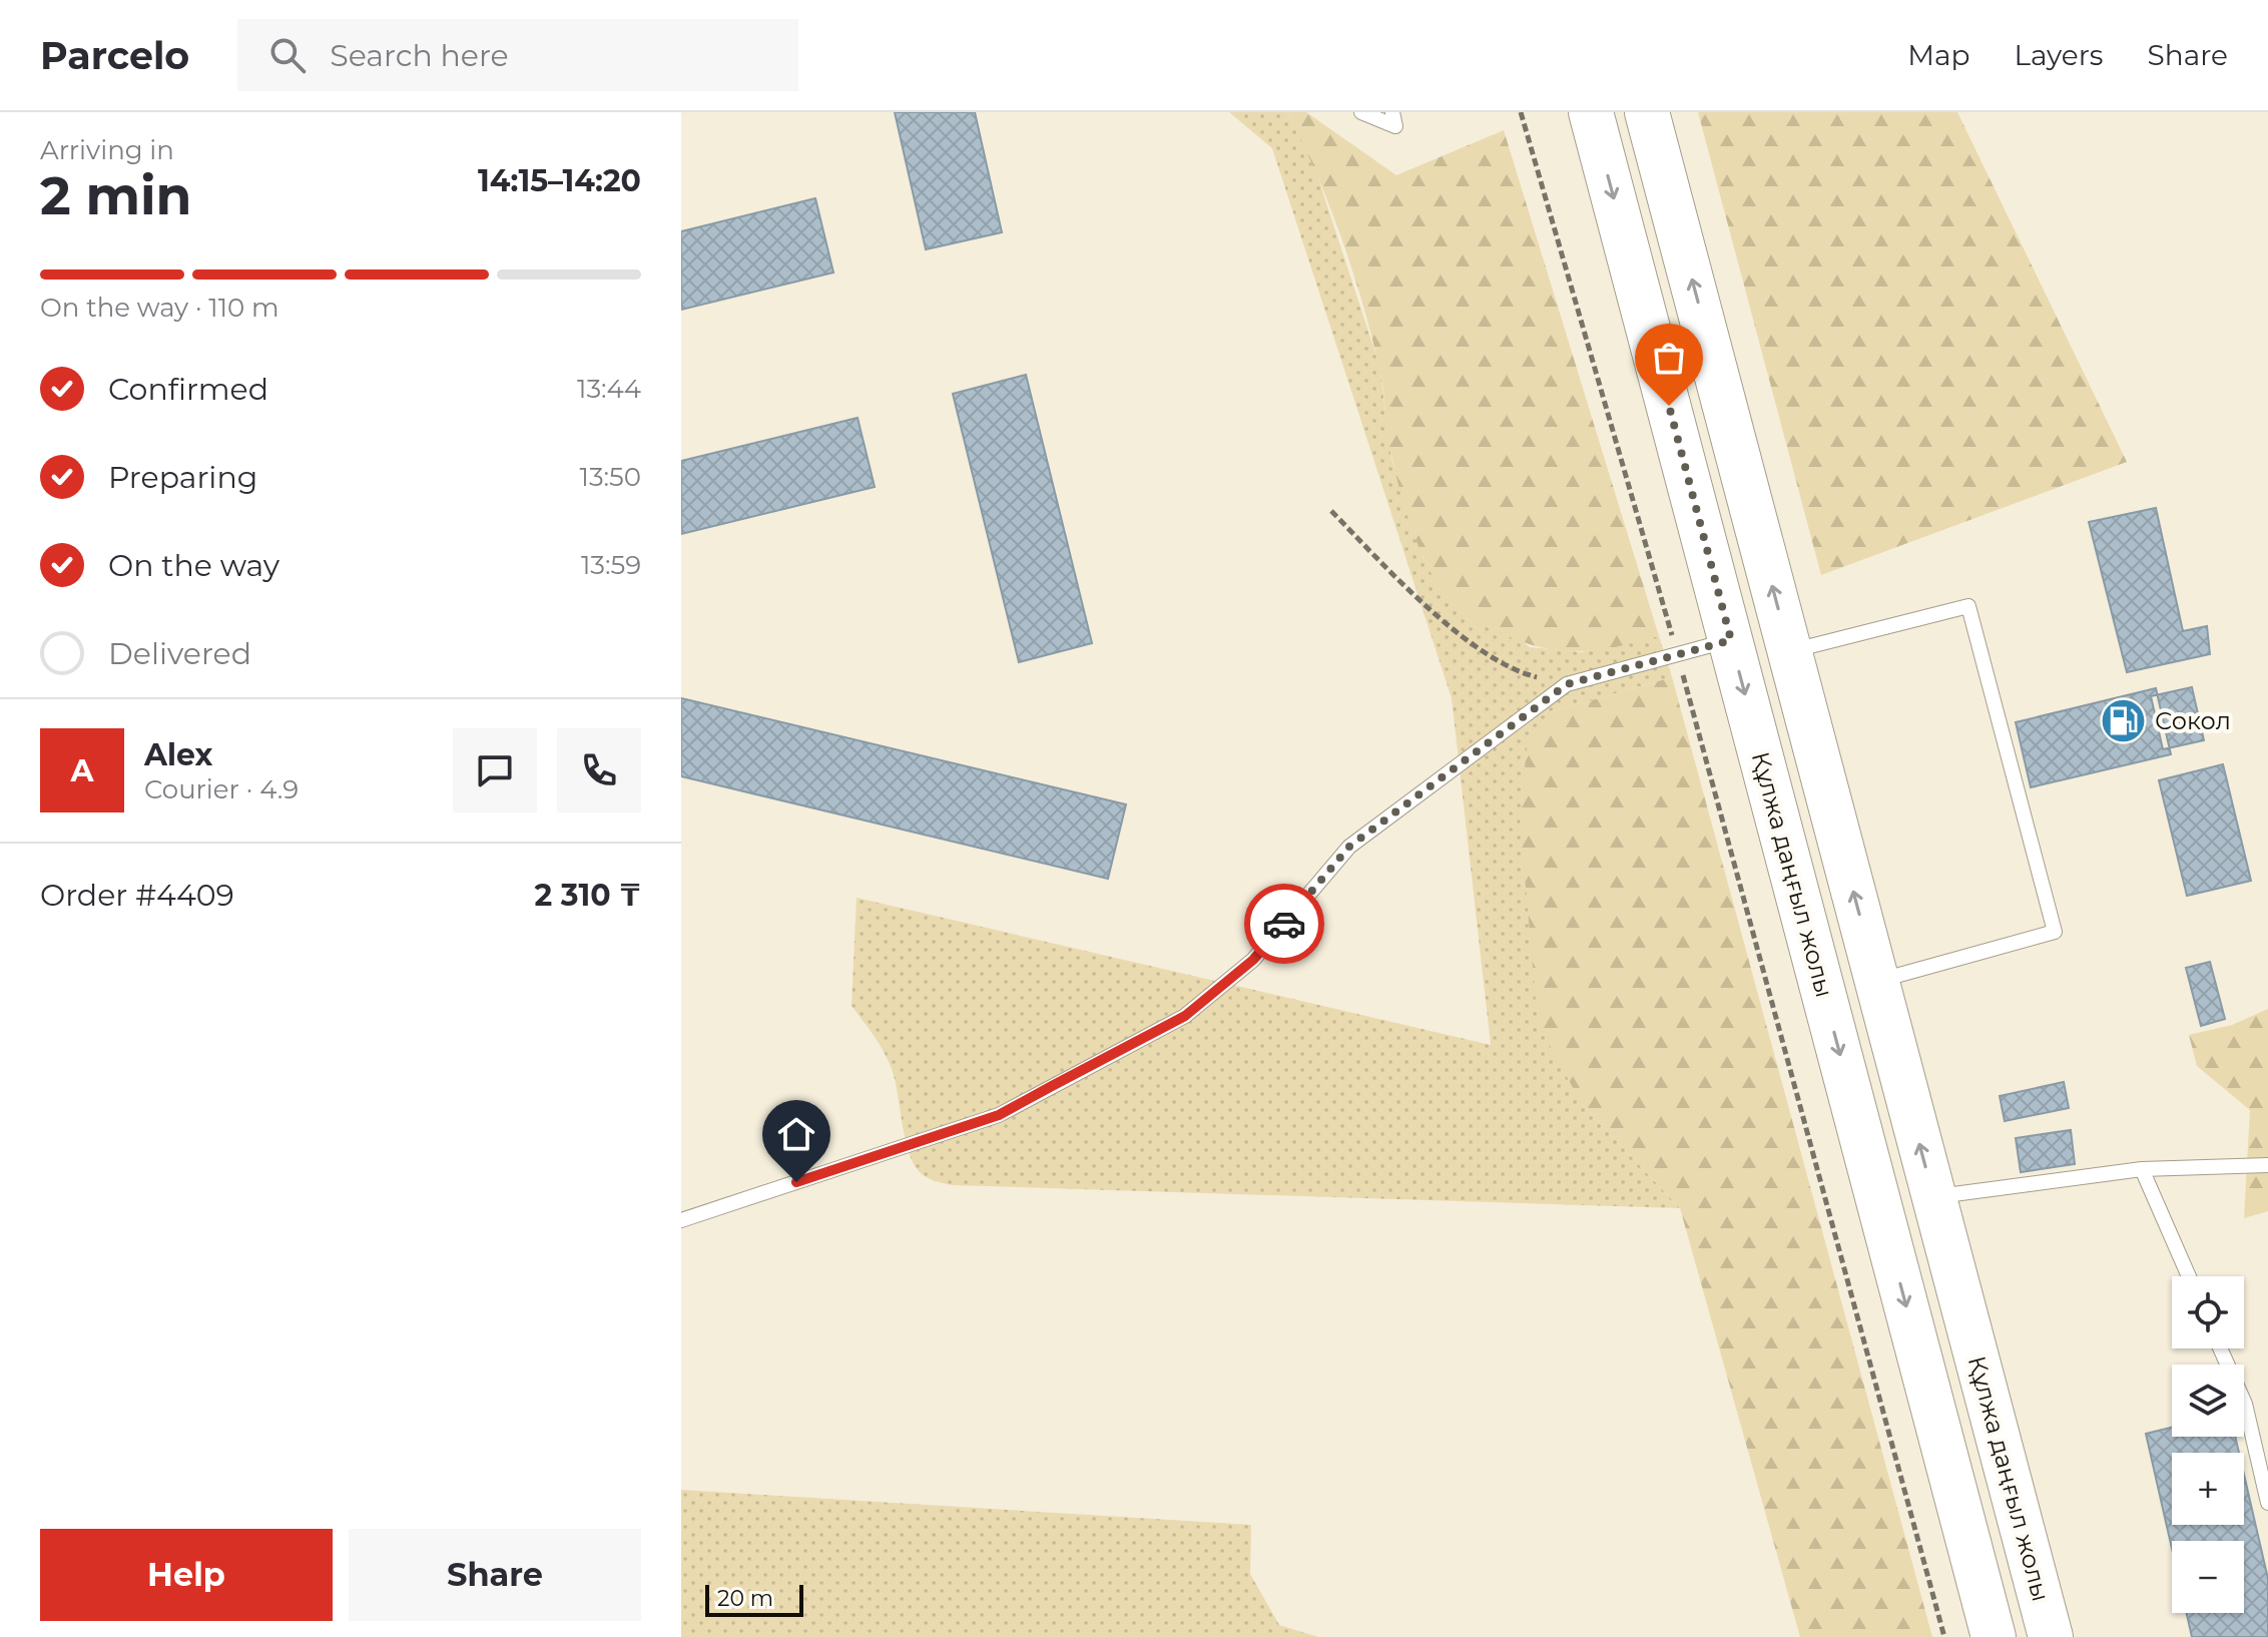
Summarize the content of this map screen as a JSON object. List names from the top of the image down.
{
  "streets": {
    "main road": ["Құлжа даңғыл жолы"]
  },
  "places": {
    "fuel station": ["Сокол"]
  },
  "scale_bar": "20 m",
  "page": {
    "header": "Parcelo",
    "search": "Search here",
    "nav": ["Map", "Layers", "Share"],
    "heading": ["2 min", "Arriving in", "14:15–14:20"],
    "panel": [
      "Alex",
      "Courier · 4.9",
      "Order #4409",
      "2 310 ₸"
    ],
    "bar": "On the way · 110 m",
    "list": [
      ["Confirmed", "13:44"],
      ["Preparing", "13:50"],
      ["On the way", "13:59"],
      "Delivered"
    ],
    "round": "A",
    "map_buttons": ["+", "−"],
    "buttons": ["Help", "Share"],
    "scale": "20 m"
  }
}
